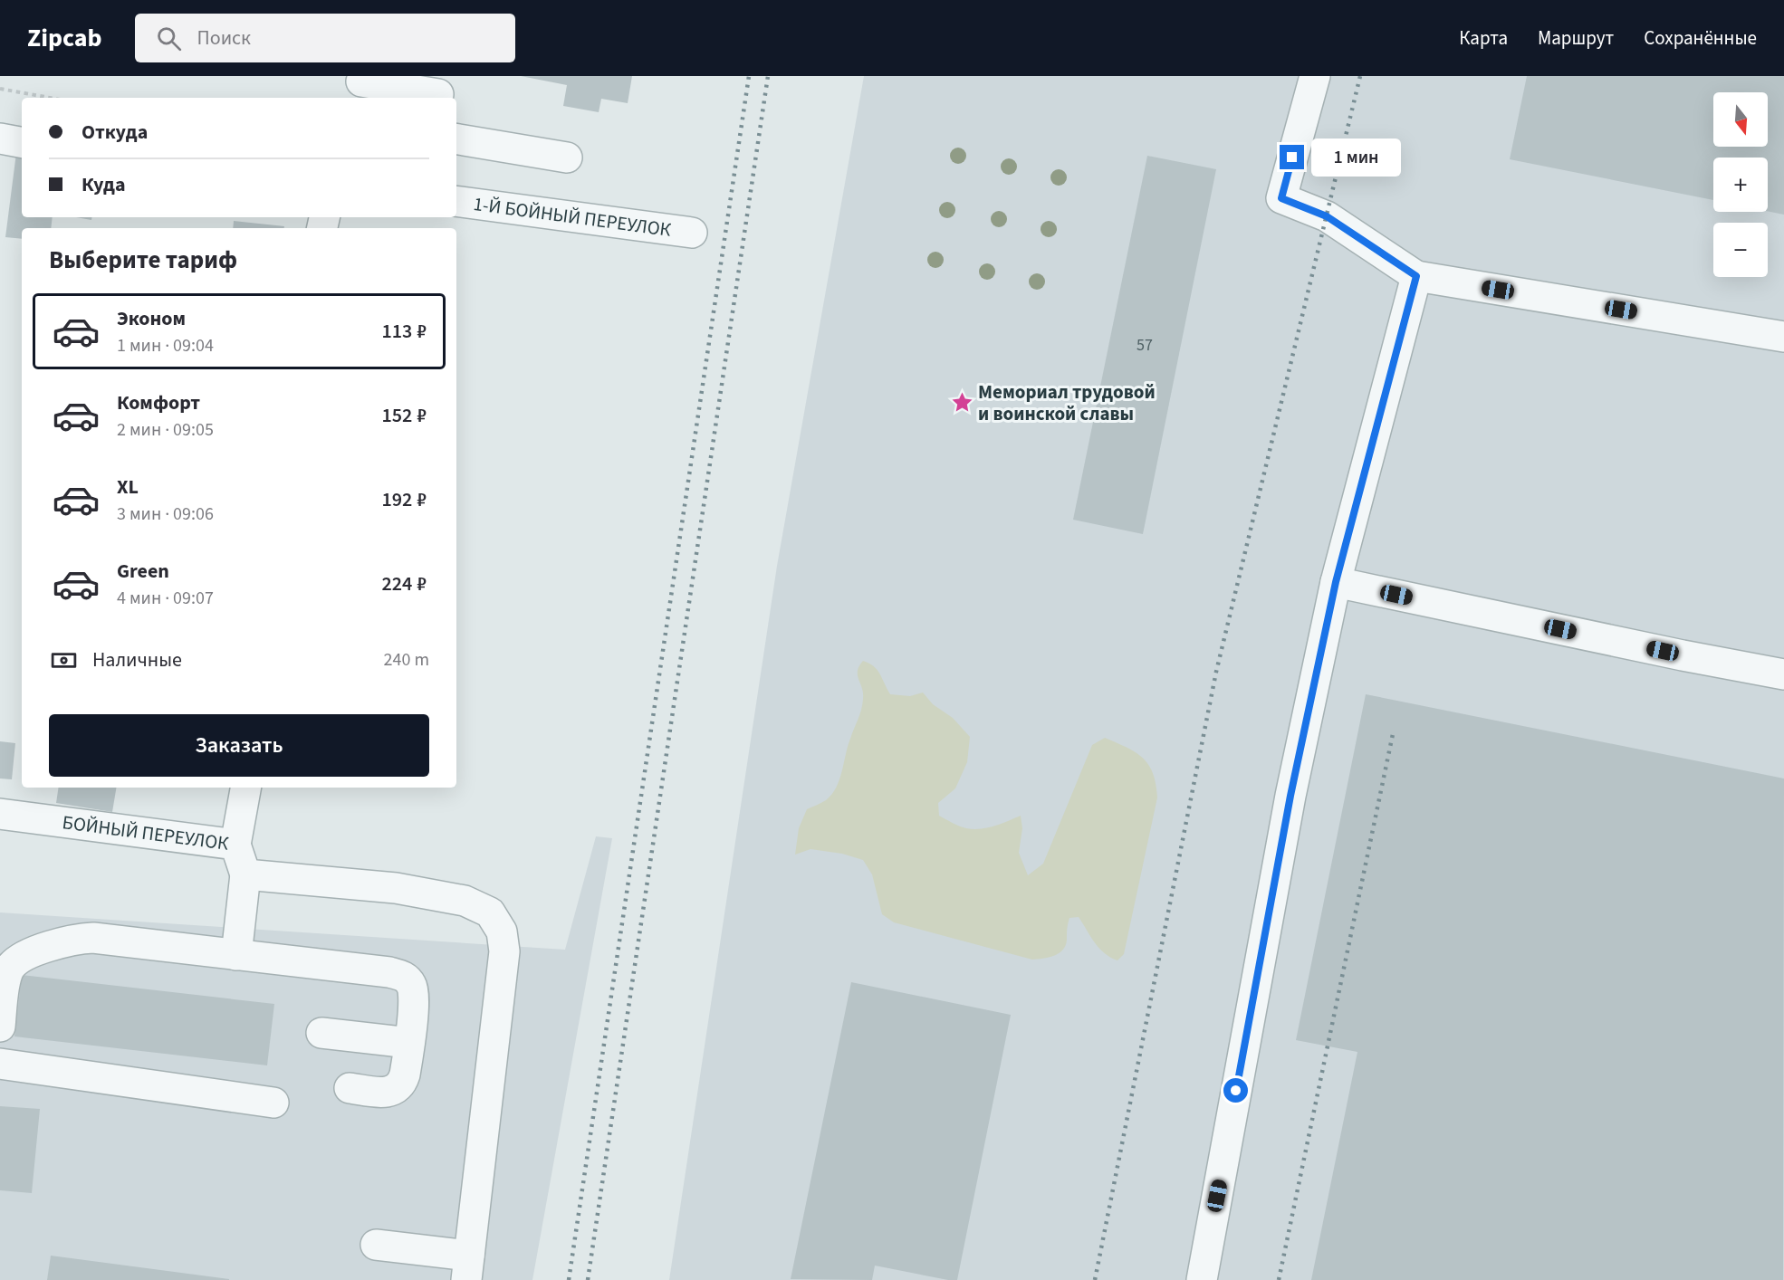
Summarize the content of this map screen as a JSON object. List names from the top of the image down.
{
  "streets": {
    "street": ["1-Й БОЙНЫЙ ПЕРЕУЛОК", "БОЙНЫЙ ПЕРЕУЛОК"]
  },
  "places": {
    "place": ["Мемориал трудовой и воинской славы"]
  },
  "house_numbers": ["57"],
  "north": "bottom",
  "page": {
    "header": "Zipcab",
    "search": "Поиск",
    "nav": ["Карта", "Маршрут", "Сохранённые"],
    "map_buttons": ["+", "−"],
    "banner": ["Откуда", "Куда"],
    "bubble": "1 мин",
    "heading": "Выберите тариф",
    "list": [
      {
        "name": "Эконом",
        "note": "1 мин · 09:04",
        "value": "113 ₽"
      },
      {
        "name": "Комфорт",
        "note": "2 мин · 09:05",
        "value": "152 ₽"
      },
      {
        "name": "XL",
        "note": "3 мин · 09:06",
        "value": "192 ₽"
      },
      {
        "name": "Green",
        "note": "4 мин · 09:07",
        "value": "224 ₽"
      }
    ],
    "pay": ["Наличные", "240 m"],
    "buttons": "Заказать"
  }
}
